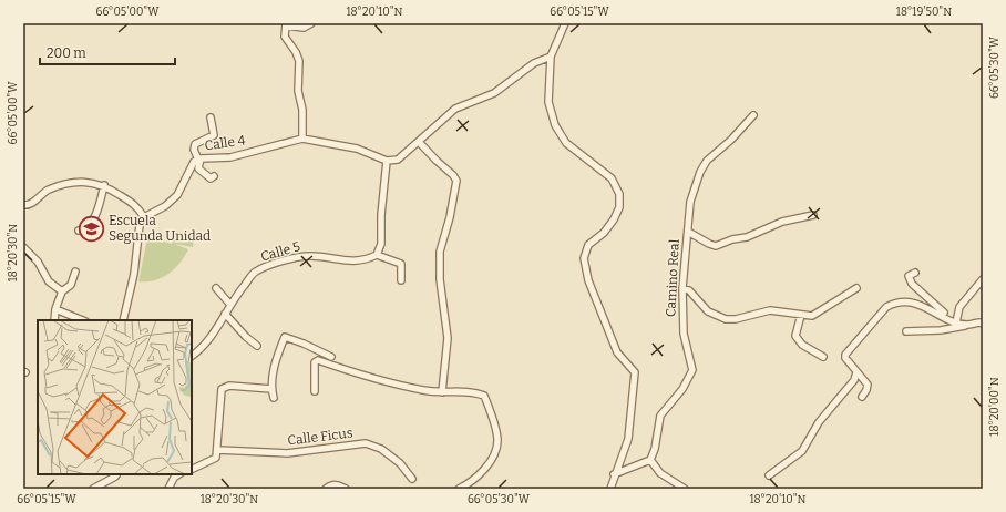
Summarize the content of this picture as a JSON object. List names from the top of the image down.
{
  "streets": {
    "street": [
      "Calle 4",
      "Calle 5",
      "Camino Real",
      "Calle Ficus"
    ]
  },
  "places": {
    "school or university": ["Escuela Segunda Unidad"]
  },
  "scale_bar": "200 m",
  "coordinates": [
    "66°05'00\"W",
    "18°20'10\"N",
    "66°05'15\"W",
    "18°19'50\"N",
    "66°05'30\"W",
    "18°20'30\"N",
    "18°20'00\"N"
  ]
}
